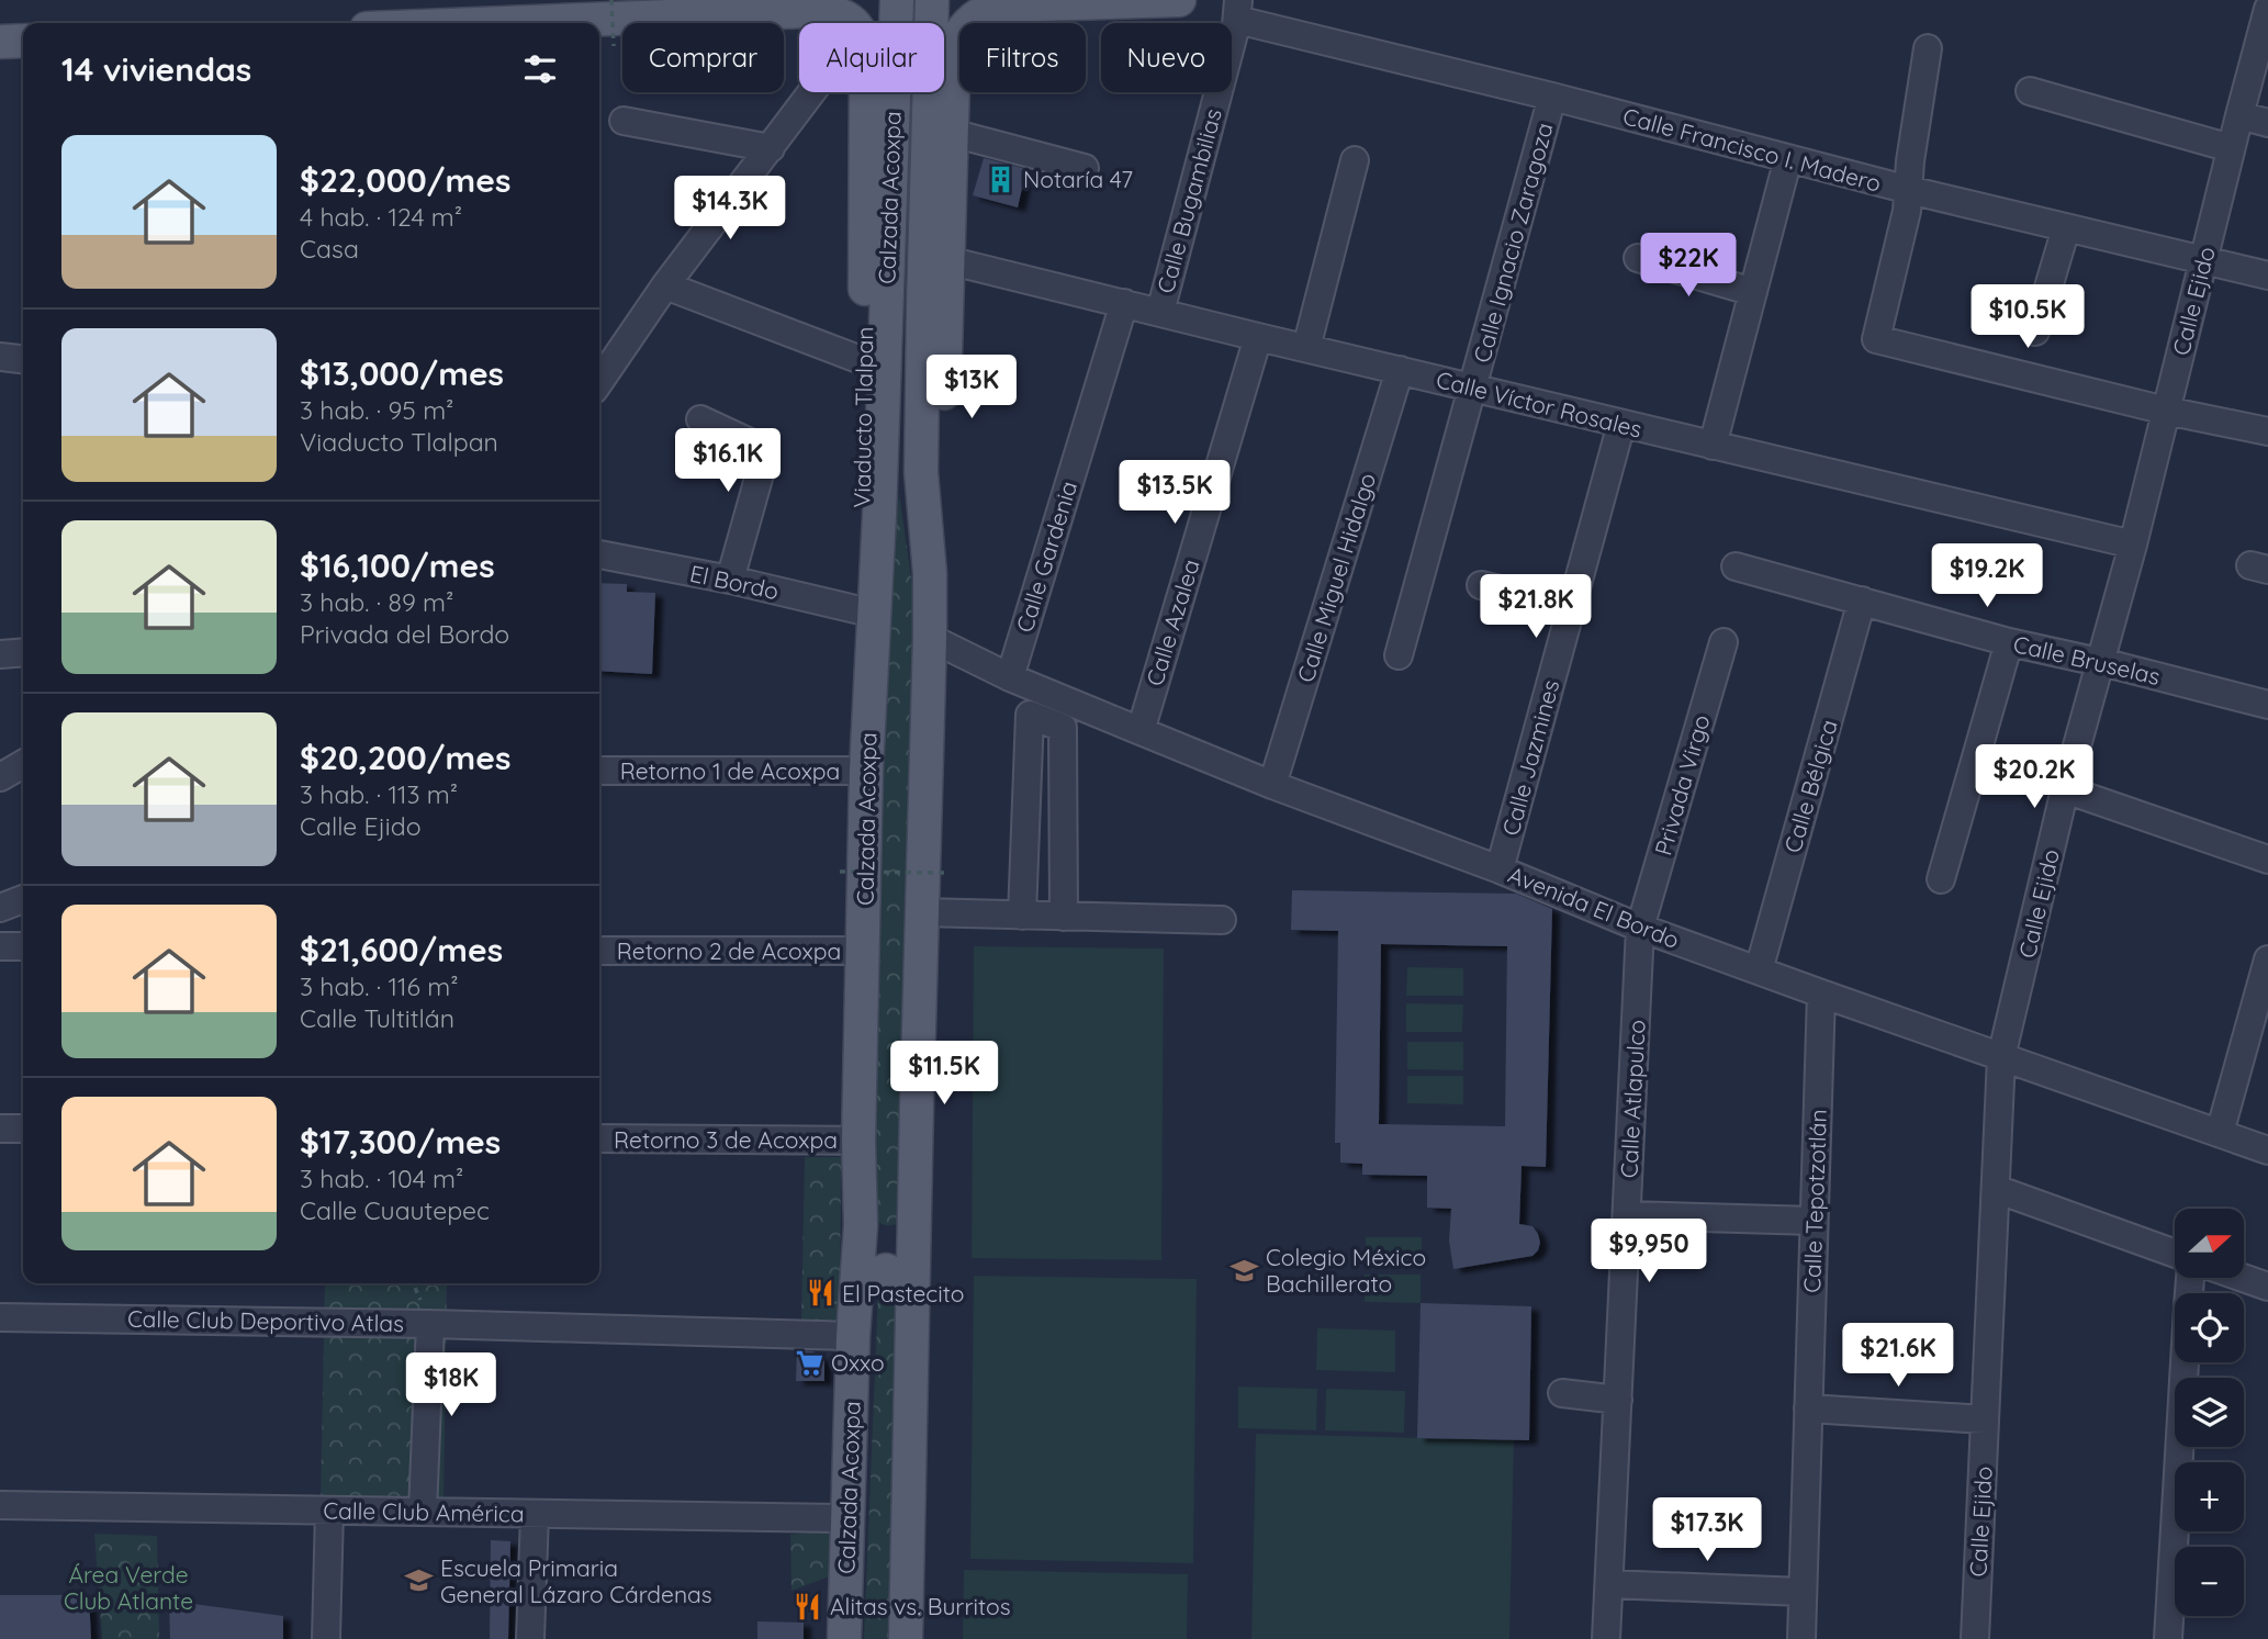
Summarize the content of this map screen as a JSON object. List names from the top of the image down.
{
  "streets": {
    "main road": ["Calzada Acoxpa", "Viaducto Tlalpan"],
    "street": [
      "Calle Francisco I. Madero",
      "Calle Bugambilias",
      "Calle Ignacio Zaragoza",
      "Calle Ejido",
      "Calle Víctor Rosales",
      "Calle Gardenia",
      "Calle Miguel Hidalgo",
      "El Bordo",
      "Calle Azalea",
      "Calle Bruselas",
      "Calle Jazmines",
      "Retorno 1 de Acoxpa",
      "Privada Virgo",
      "Calle Bélgica",
      "Avenida El Bordo",
      "Retorno 2 de Acoxpa",
      "Calle Atlapulco",
      "Retorno 3 de Acoxpa",
      "Calle Tepotzotlán",
      "Calle Club Deportivo Atlas",
      "Calle Club América"
    ]
  },
  "crossings": [
    ["Calle Francisco I. Madero", "Calle Bugambilias"],
    ["Calle Francisco I. Madero", "Calle Ignacio Zaragoza"],
    ["Calle Francisco I. Madero", "Calle Ejido"],
    ["Calzada Acoxpa", "Viaducto Tlalpan"],
    ["Calzada Acoxpa", "El Bordo"],
    ["Calzada Acoxpa", "Retorno 1 de Acoxpa"],
    ["Calzada Acoxpa", "Avenida El Bordo"],
    ["Calzada Acoxpa", "Retorno 2 de Acoxpa"],
    ["Calzada Acoxpa", "Retorno 3 de Acoxpa"],
    ["Calzada Acoxpa", "Calle Club Deportivo Atlas"],
    ["Calzada Acoxpa", "Calle Club América"],
    ["Calle Bugambilias", "Calle Víctor Rosales"],
    ["Calle Ignacio Zaragoza", "Calle Víctor Rosales"],
    ["Calle Ejido", "Calle Víctor Rosales"],
    ["Calle Ejido", "Calle Bruselas"],
    ["Calle Ejido", "Avenida El Bordo"],
    ["Calle Víctor Rosales", "Calle Gardenia"],
    ["Calle Víctor Rosales", "Calle Miguel Hidalgo"],
    ["Calle Víctor Rosales", "Calle Azalea"],
    ["Calle Víctor Rosales", "Calle Jazmines"],
    ["Viaducto Tlalpan", "El Bordo"],
    ["Calle Gardenia", "Avenida El Bordo"],
    ["Calle Miguel Hidalgo", "Avenida El Bordo"],
    ["Calle Azalea", "Avenida El Bordo"],
    ["Calle Bruselas", "Calle Bélgica"],
    ["Calle Jazmines", "Avenida El Bordo"],
    ["Privada Virgo", "Avenida El Bordo"],
    ["Privada Virgo", "Calle Atlapulco"],
    ["Calle Bélgica", "Avenida El Bordo"],
    ["Avenida El Bordo", "Calle Atlapulco"],
    ["Avenida El Bordo", "Calle Tepotzotlán"]
  ],
  "parks": ["Área Verde Club Atlante"],
  "places": {
    "building": ["Notaría 47"],
    "school or university": ["Colegio México Bachillerato", "Escuela Primaria General Lázaro Cárdenas"],
    "restaurant": ["El Pastecito", "Alitas vs. Burritos"],
    "supermarket": ["Oxxo"]
  },
  "north": "right",
  "page": {
    "chip": [
      "Comprar",
      "Alquilar",
      "Filtros",
      "Nuevo"
    ],
    "heading": "14 viviendas",
    "list": [
      {
        "name": "$22,000/mes",
        "note": "4 hab. · 124 m² · Casa"
      },
      {
        "name": "$13,000/mes",
        "note": "3 hab. · 95 m² · Viaducto Tlalpan"
      },
      {
        "name": "$16,100/mes",
        "note": "3 hab. · 89 m² · Privada del Bordo"
      },
      {
        "name": "$20,200/mes",
        "note": "3 hab. · 113 m² · Calle Ejido"
      },
      {
        "name": "$21,600/mes",
        "note": "3 hab. · 116 m² · Calle Tultitlán"
      },
      {
        "name": "$17,300/mes",
        "note": "3 hab. · 104 m² · Calle Cuautepec"
      }
    ],
    "price": [
      "$14.3K",
      "$22K",
      "$10.5K",
      "$13K",
      "$16.1K",
      "$13.5K",
      "$19.2K",
      "$21.8K",
      "$20.2K",
      "$11.5K",
      "$9,950",
      "$21.6K",
      "$18K",
      "$17.3K"
    ],
    "map_buttons": ["+", "−"]
  }
}
